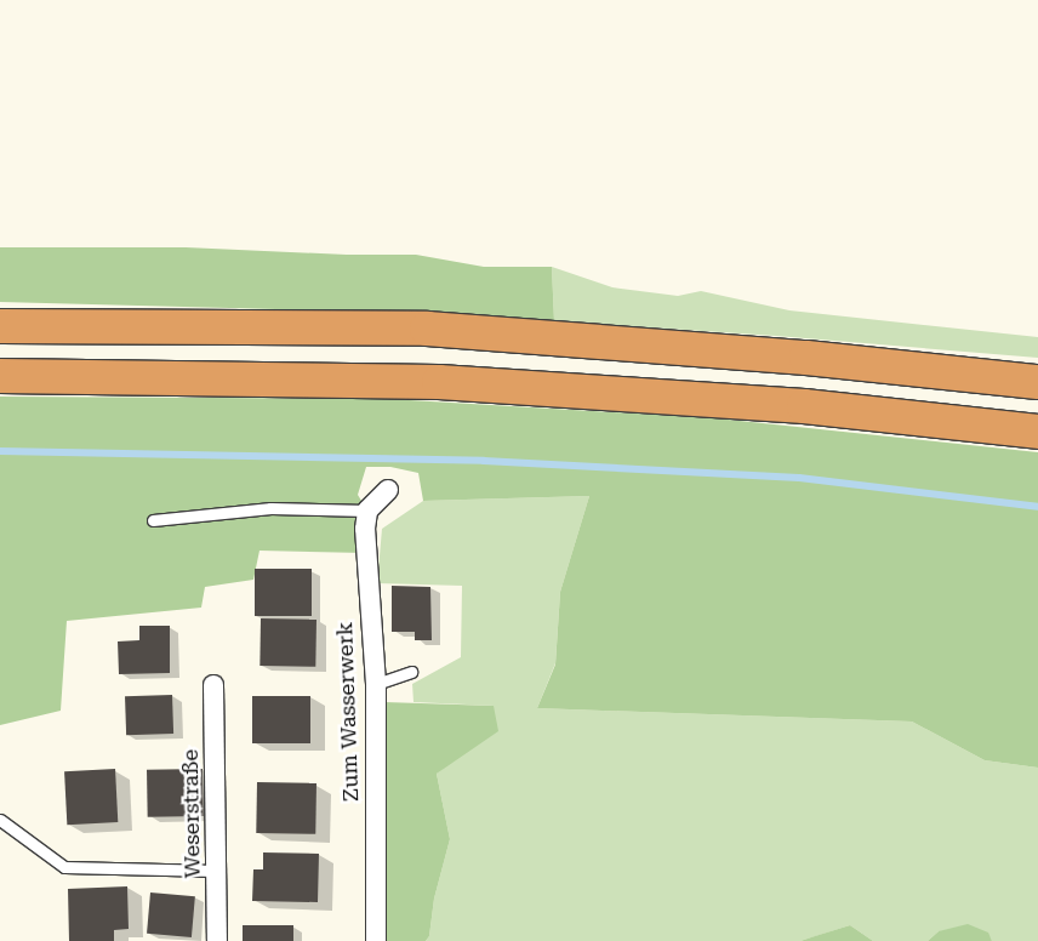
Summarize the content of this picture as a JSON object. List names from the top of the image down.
{
  "streets": {
    "street": ["Zum Wasserwerk", "Weserstraße"]
  }
}
